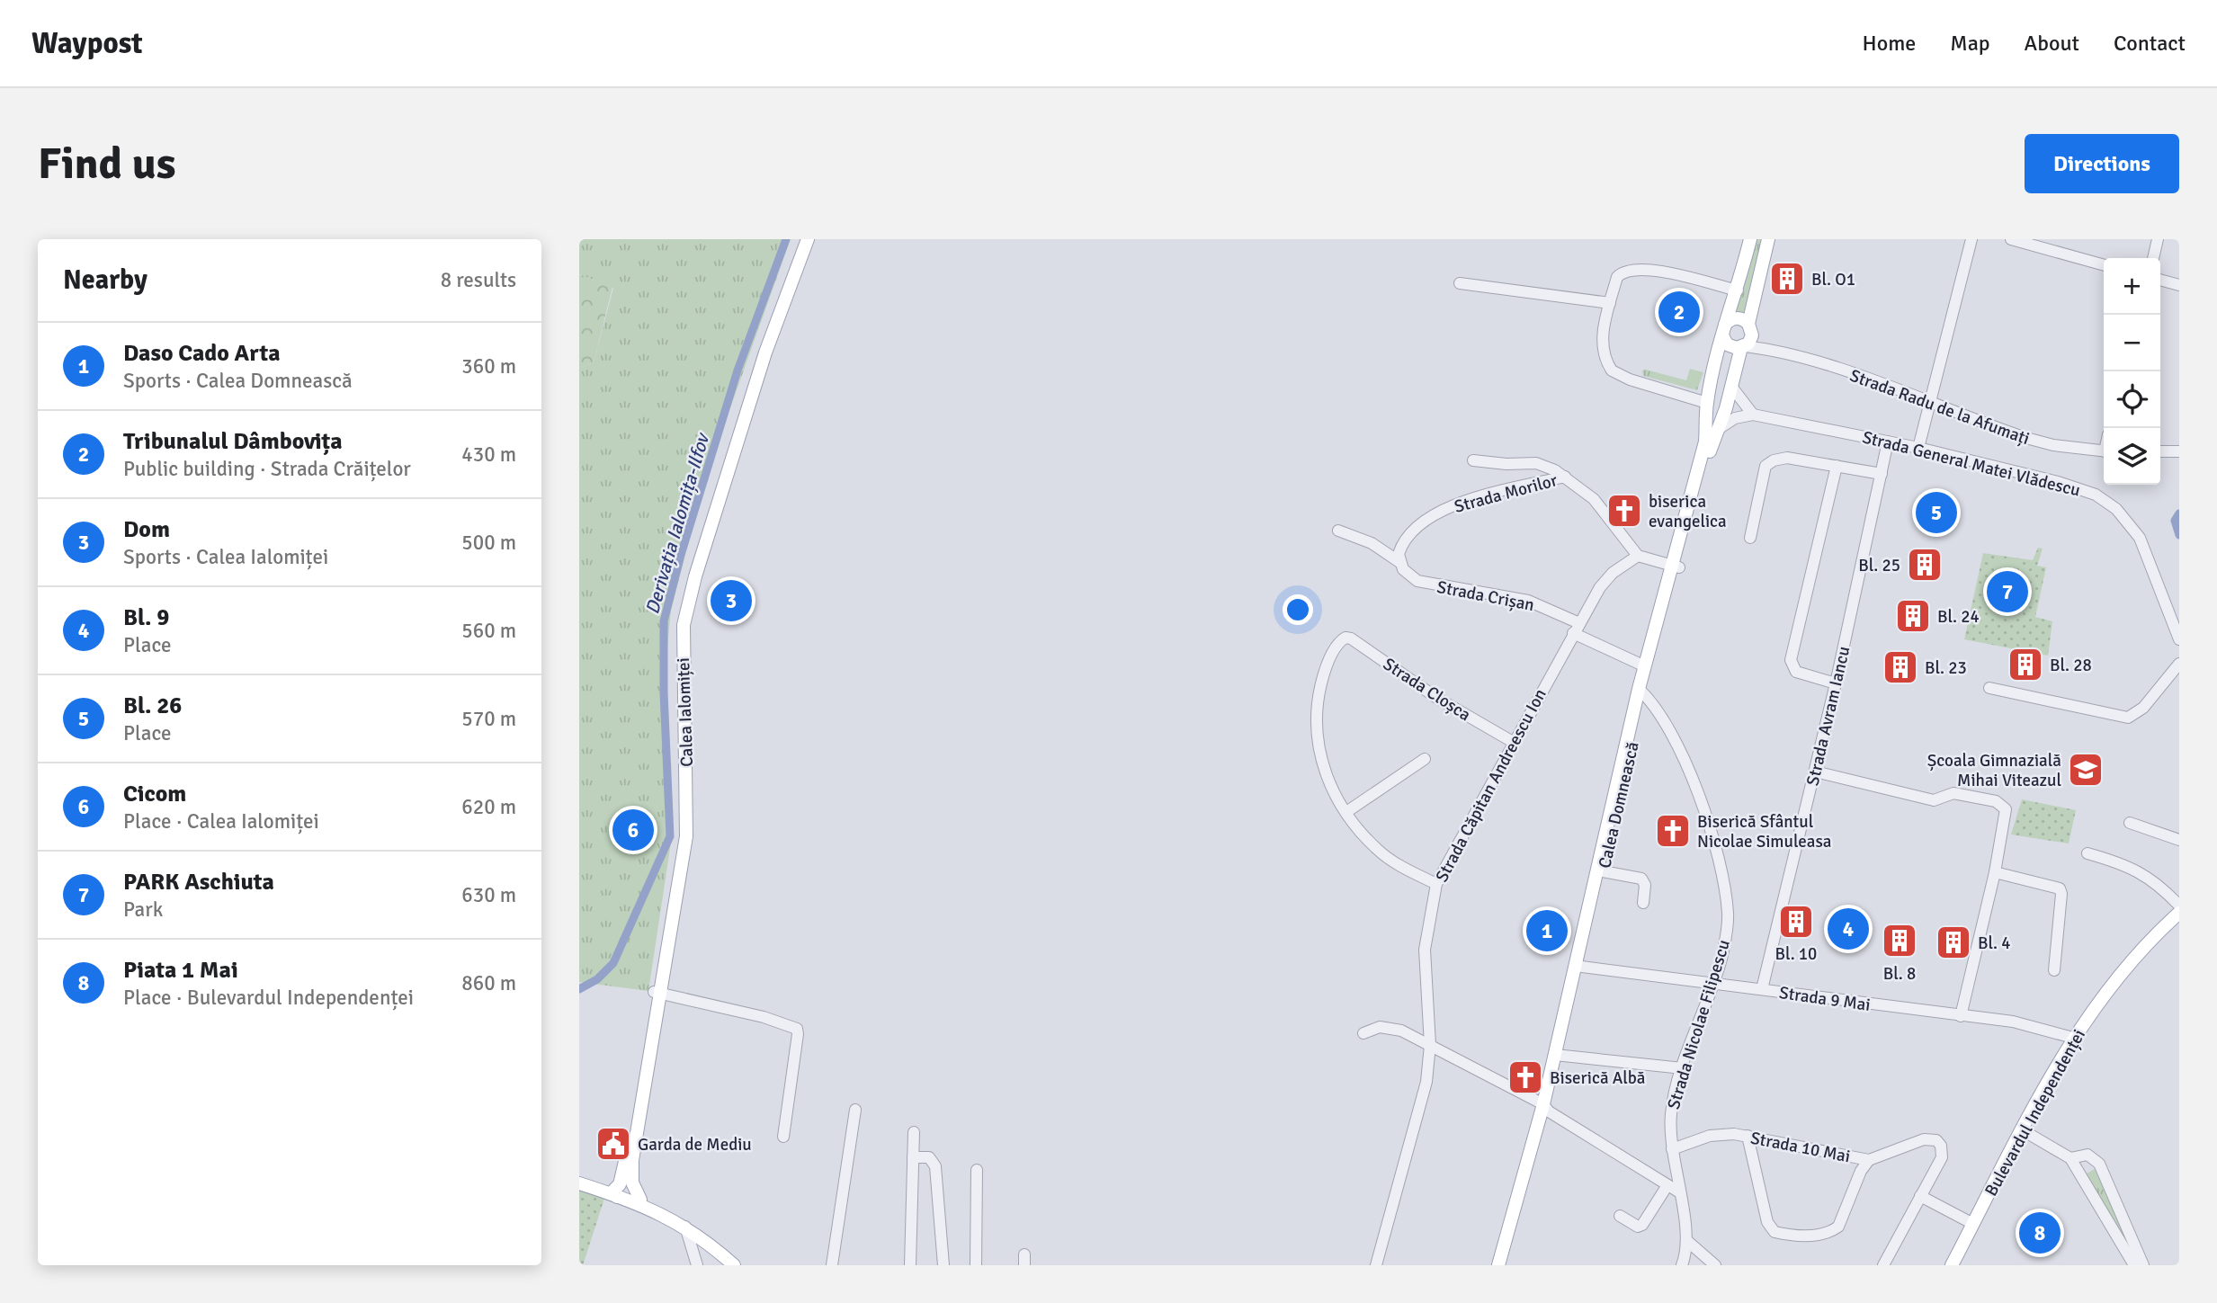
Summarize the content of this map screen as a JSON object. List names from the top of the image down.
{
  "streets": {
    "main road": ["Calea Ialomiței", "Calea Domnească", "Bulevardul Independenței"],
    "street": [
      "Strada Radu de la Afumați",
      "Strada General Matei Vlădescu",
      "Strada Morilor",
      "Strada Crișan",
      "Strada Cloșca",
      "Strada Avram Iancu",
      "Strada Căpitan Andreescu Ion",
      "Strada 9 Mai",
      "Strada Nicolae Filipescu",
      "Strada 10 Mai"
    ]
  },
  "crossings": [
    ["Strada Radu de la Afumați", "Calea Domnească"],
    ["Strada General Matei Vlădescu", "Strada Avram Iancu"],
    ["Strada Morilor", "Strada Crișan"],
    ["Strada Crișan", "Strada Căpitan Andreescu Ion"],
    ["Strada Crișan", "Calea Domnească"],
    ["Strada Cloșca", "Strada Căpitan Andreescu Ion"],
    ["Strada Avram Iancu", "Strada 9 Mai"],
    ["Calea Domnească", "Strada 9 Mai"],
    ["Calea Domnească", "Strada Nicolae Filipescu"],
    ["Strada 9 Mai", "Strada Nicolae Filipescu"],
    ["Strada 9 Mai", "Bulevardul Independenței"],
    ["Strada Nicolae Filipescu", "Strada 10 Mai"]
  ],
  "water": ["Derivația Ialomița-Ilfov"],
  "places": {
    "building": [
      "Bl. O1",
      "Bl. 25",
      "Bl. 24",
      "Bl. 28",
      "Bl. 23",
      "Bl. 10",
      "Bl. 8",
      "Bl. 4"
    ],
    "church": ["biserica evangelica", "Biserică Sfântul Nicolae Simuleasa", "Biserică Albă"],
    "school or university": ["Școala Gimnazială Mihai Viteazul"],
    "public building": ["Garda de Mediu"]
  },
  "page": {
    "header": "Waypost",
    "nav": [
      "Home",
      "Map",
      "About",
      "Contact"
    ],
    "buttons": "Directions",
    "title": "Find us",
    "heading": ["Nearby", "8 results"],
    "map_buttons": ["+", "−"],
    "pins": [
      "2",
      "5",
      "7",
      "3",
      "6",
      "4",
      "1",
      "8"
    ],
    "list": [
      {
        "mark": "1",
        "name": "Daso Cado Arta",
        "note": "Sports · Calea Domnească",
        "value": "360 m"
      },
      {
        "mark": "2",
        "name": "Tribunalul Dâmbovița",
        "note": "Public building · Strada Crăițelor",
        "value": "430 m"
      },
      {
        "mark": "3",
        "name": "Dom",
        "note": "Sports · Calea Ialomiței",
        "value": "500 m"
      },
      {
        "mark": "4",
        "name": "Bl. 9",
        "note": "Place",
        "value": "560 m"
      },
      {
        "mark": "5",
        "name": "Bl. 26",
        "note": "Place",
        "value": "570 m"
      },
      {
        "mark": "6",
        "name": "Cicom",
        "note": "Place · Calea Ialomiței",
        "value": "620 m"
      },
      {
        "mark": "7",
        "name": "PARK Aschiuta",
        "note": "Park",
        "value": "630 m"
      },
      {
        "mark": "8",
        "name": "Piata 1 Mai",
        "note": "Place · Bulevardul Independenței",
        "value": "860 m"
      }
    ]
  }
}
